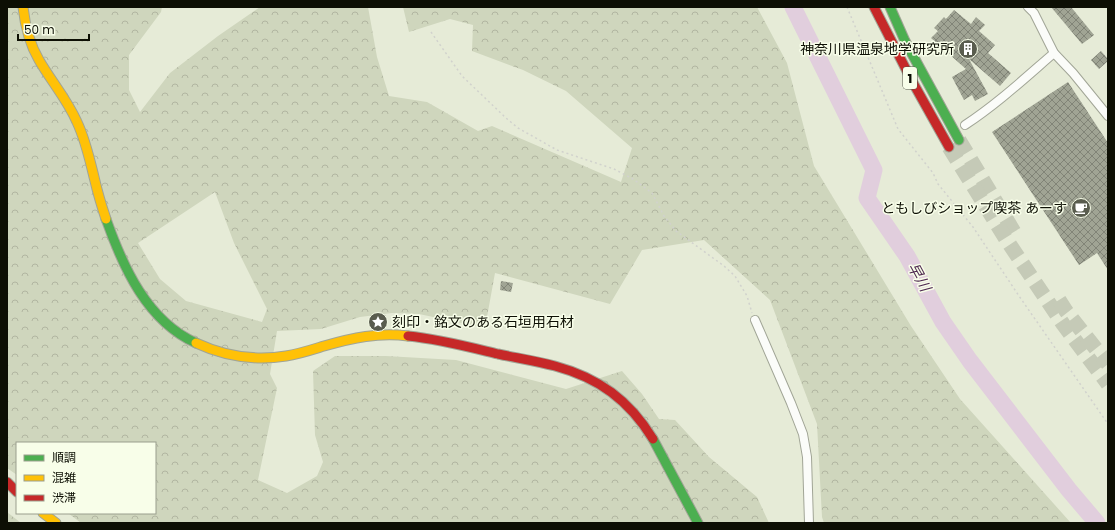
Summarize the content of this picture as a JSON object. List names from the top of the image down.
{
  "streets": {
    "main road": ["1"]
  },
  "water": ["早川"],
  "places": {
    "building": ["神奈川県温泉地学研究所"],
    "cafe": ["ともしびショップ喫茶 あーす"],
    "place": ["刻印・銘文のある石垣用石材"]
  },
  "legend": ["順調", "混雑", "渋滞"],
  "scale_bar": "50 m"
}
